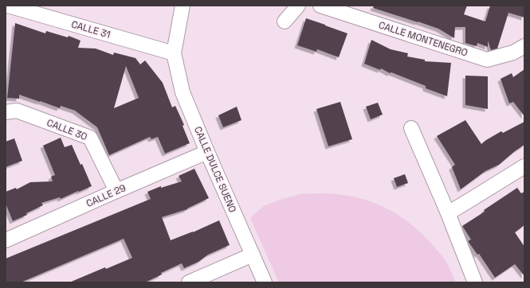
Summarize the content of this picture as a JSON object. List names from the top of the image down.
{
  "streets": {
    "street": [
      "CALLE 31",
      "CALLE MONTENEGRO",
      "CALLE 30",
      "CALLE DULCE SUENO",
      "CALLE 29"
    ]
  },
  "crossings": [
    ["CALLE 31", "CALLE DULCE SUENO"],
    ["CALLE 30", "CALLE 29"],
    ["CALLE DULCE SUENO", "CALLE 29"]
  ]
}
